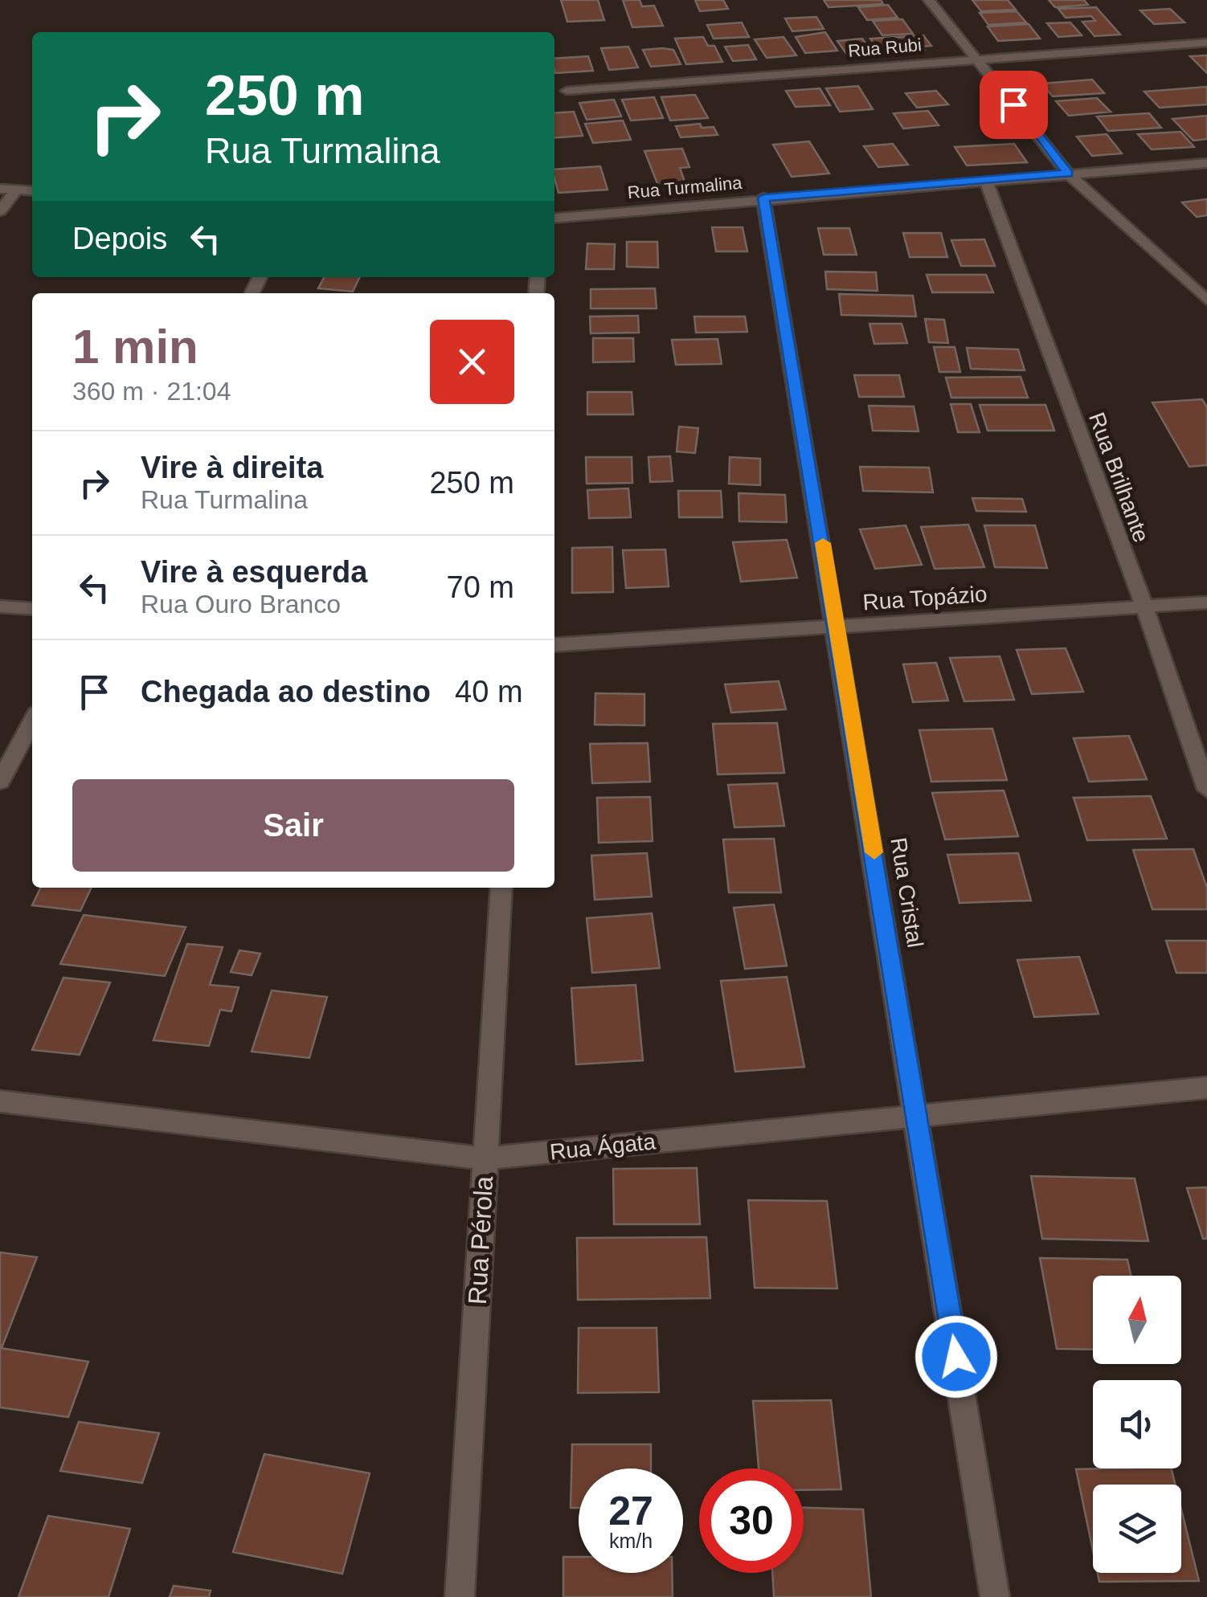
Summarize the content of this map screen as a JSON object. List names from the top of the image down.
{
  "streets": {
    "street": [
      "Rua Rubi",
      "Rua Turmalina",
      "Rua Brilhante",
      "Rua Topázio",
      "Rua Cristal",
      "Rua Ágata",
      "Rua Pérola"
    ]
  },
  "crossings": [
    ["Rua Turmalina", "Rua Brilhante"],
    ["Rua Turmalina", "Rua Cristal"],
    ["Rua Brilhante", "Rua Topázio"],
    ["Rua Topázio", "Rua Cristal"],
    ["Rua Cristal", "Rua Ágata"],
    ["Rua Ágata", "Rua Pérola"]
  ],
  "north": "top",
  "page": {
    "turn": ["250 m", "Rua Turmalina"],
    "then": "Depois",
    "heading": ["1 min", "360 m · 21:04"],
    "list": [
      {
        "name": "Vire à direita",
        "note": "Rua Turmalina",
        "value": "250 m"
      },
      {
        "name": "Vire à esquerda",
        "note": "Rua Ouro Branco",
        "value": "70 m"
      },
      {
        "name": "Chegada ao destino",
        "value": "40 m"
      }
    ],
    "buttons": "Sair",
    "speed": "27 km/h",
    "limit": "30"
  }
}
